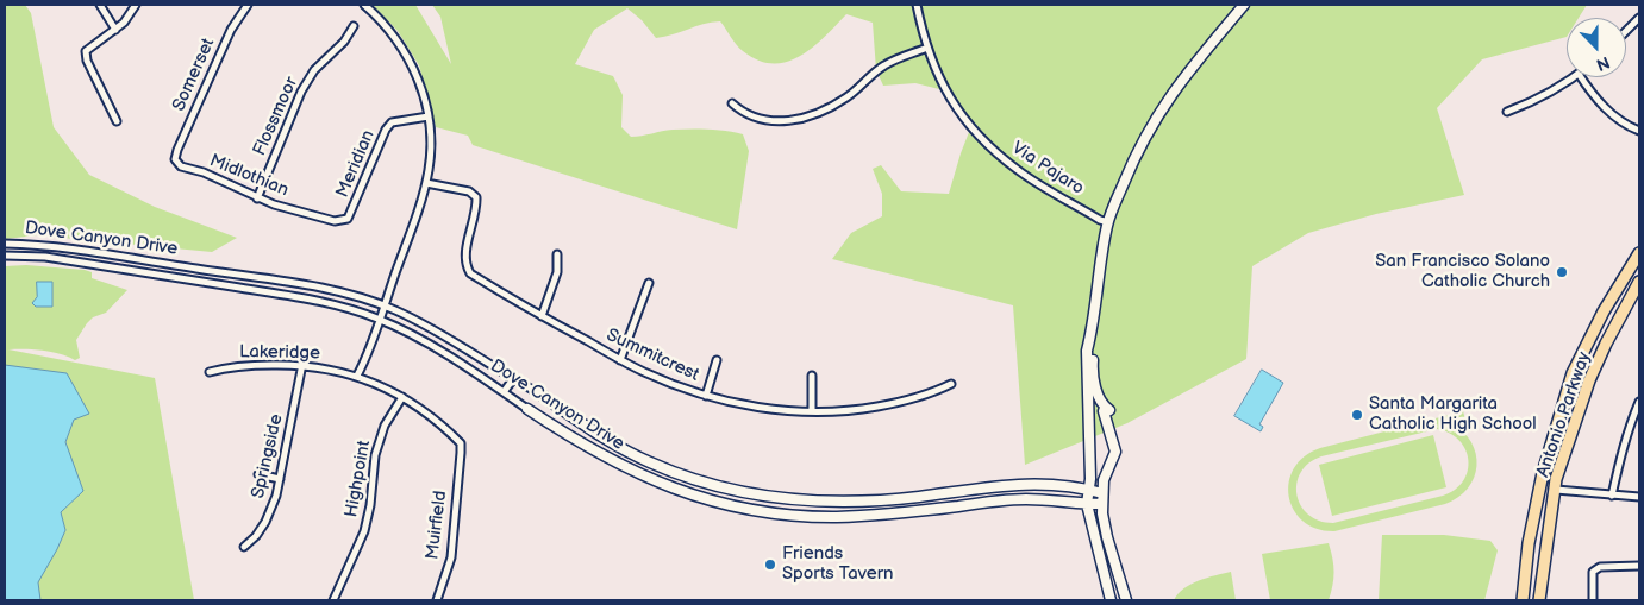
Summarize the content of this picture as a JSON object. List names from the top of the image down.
{
  "streets": {
    "main road": ["Antonio Parkway"],
    "street": [
      "Somerset",
      "Flossmoor",
      "Meridian",
      "Via Pajaro",
      "Midlothian",
      "Dove Canyon Drive",
      "Lakeridge",
      "Summitcrest",
      "Springside",
      "Highpoint",
      "Muirfield"
    ]
  },
  "crossings": [
    ["Somerset", "Midlothian"],
    ["Flossmoor", "Midlothian"],
    ["Meridian", "Midlothian"],
    ["Lakeridge", "Springside"],
    ["Lakeridge", "Highpoint"],
    ["Lakeridge", "Muirfield"]
  ],
  "places": ["San Francisco Solano Catholic Church", "Santa Margarita Catholic High School", "Friends Sports Tavern"],
  "north": "bottom"
}
